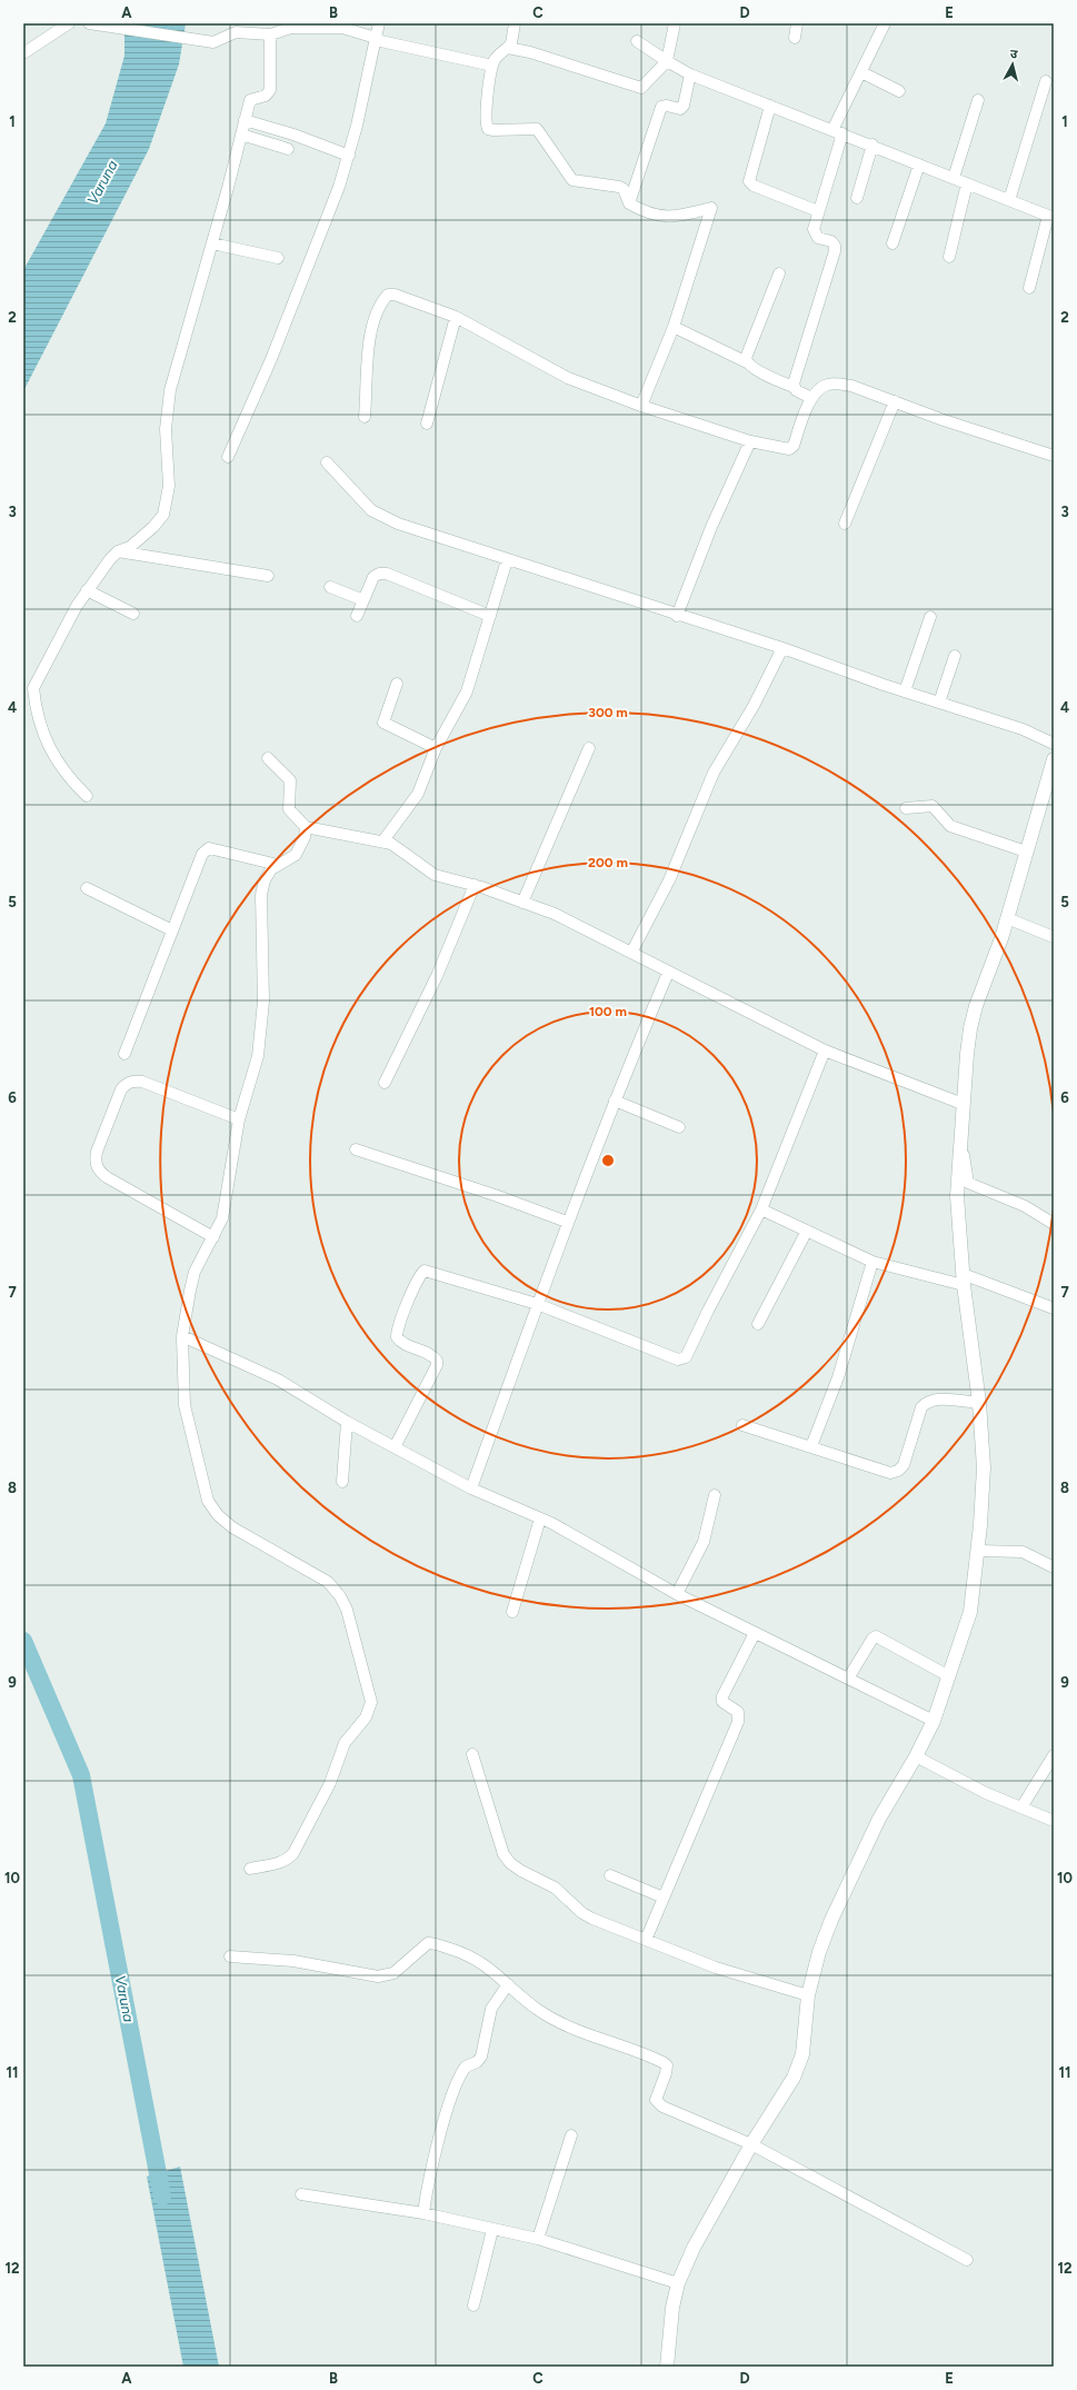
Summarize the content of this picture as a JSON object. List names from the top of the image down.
{
  "water": ["Varuna"],
  "north": "top",
  "grid": {
    "columns": [
      "A",
      "B",
      "C",
      "D",
      "E"
    ],
    "rows": [
      "1",
      "2",
      "3",
      "4",
      "5",
      "6",
      "7",
      "8",
      "9",
      "10",
      "11",
      "12"
    ]
  },
  "rings": ["300 m", "200 m", "100 m"]
}
